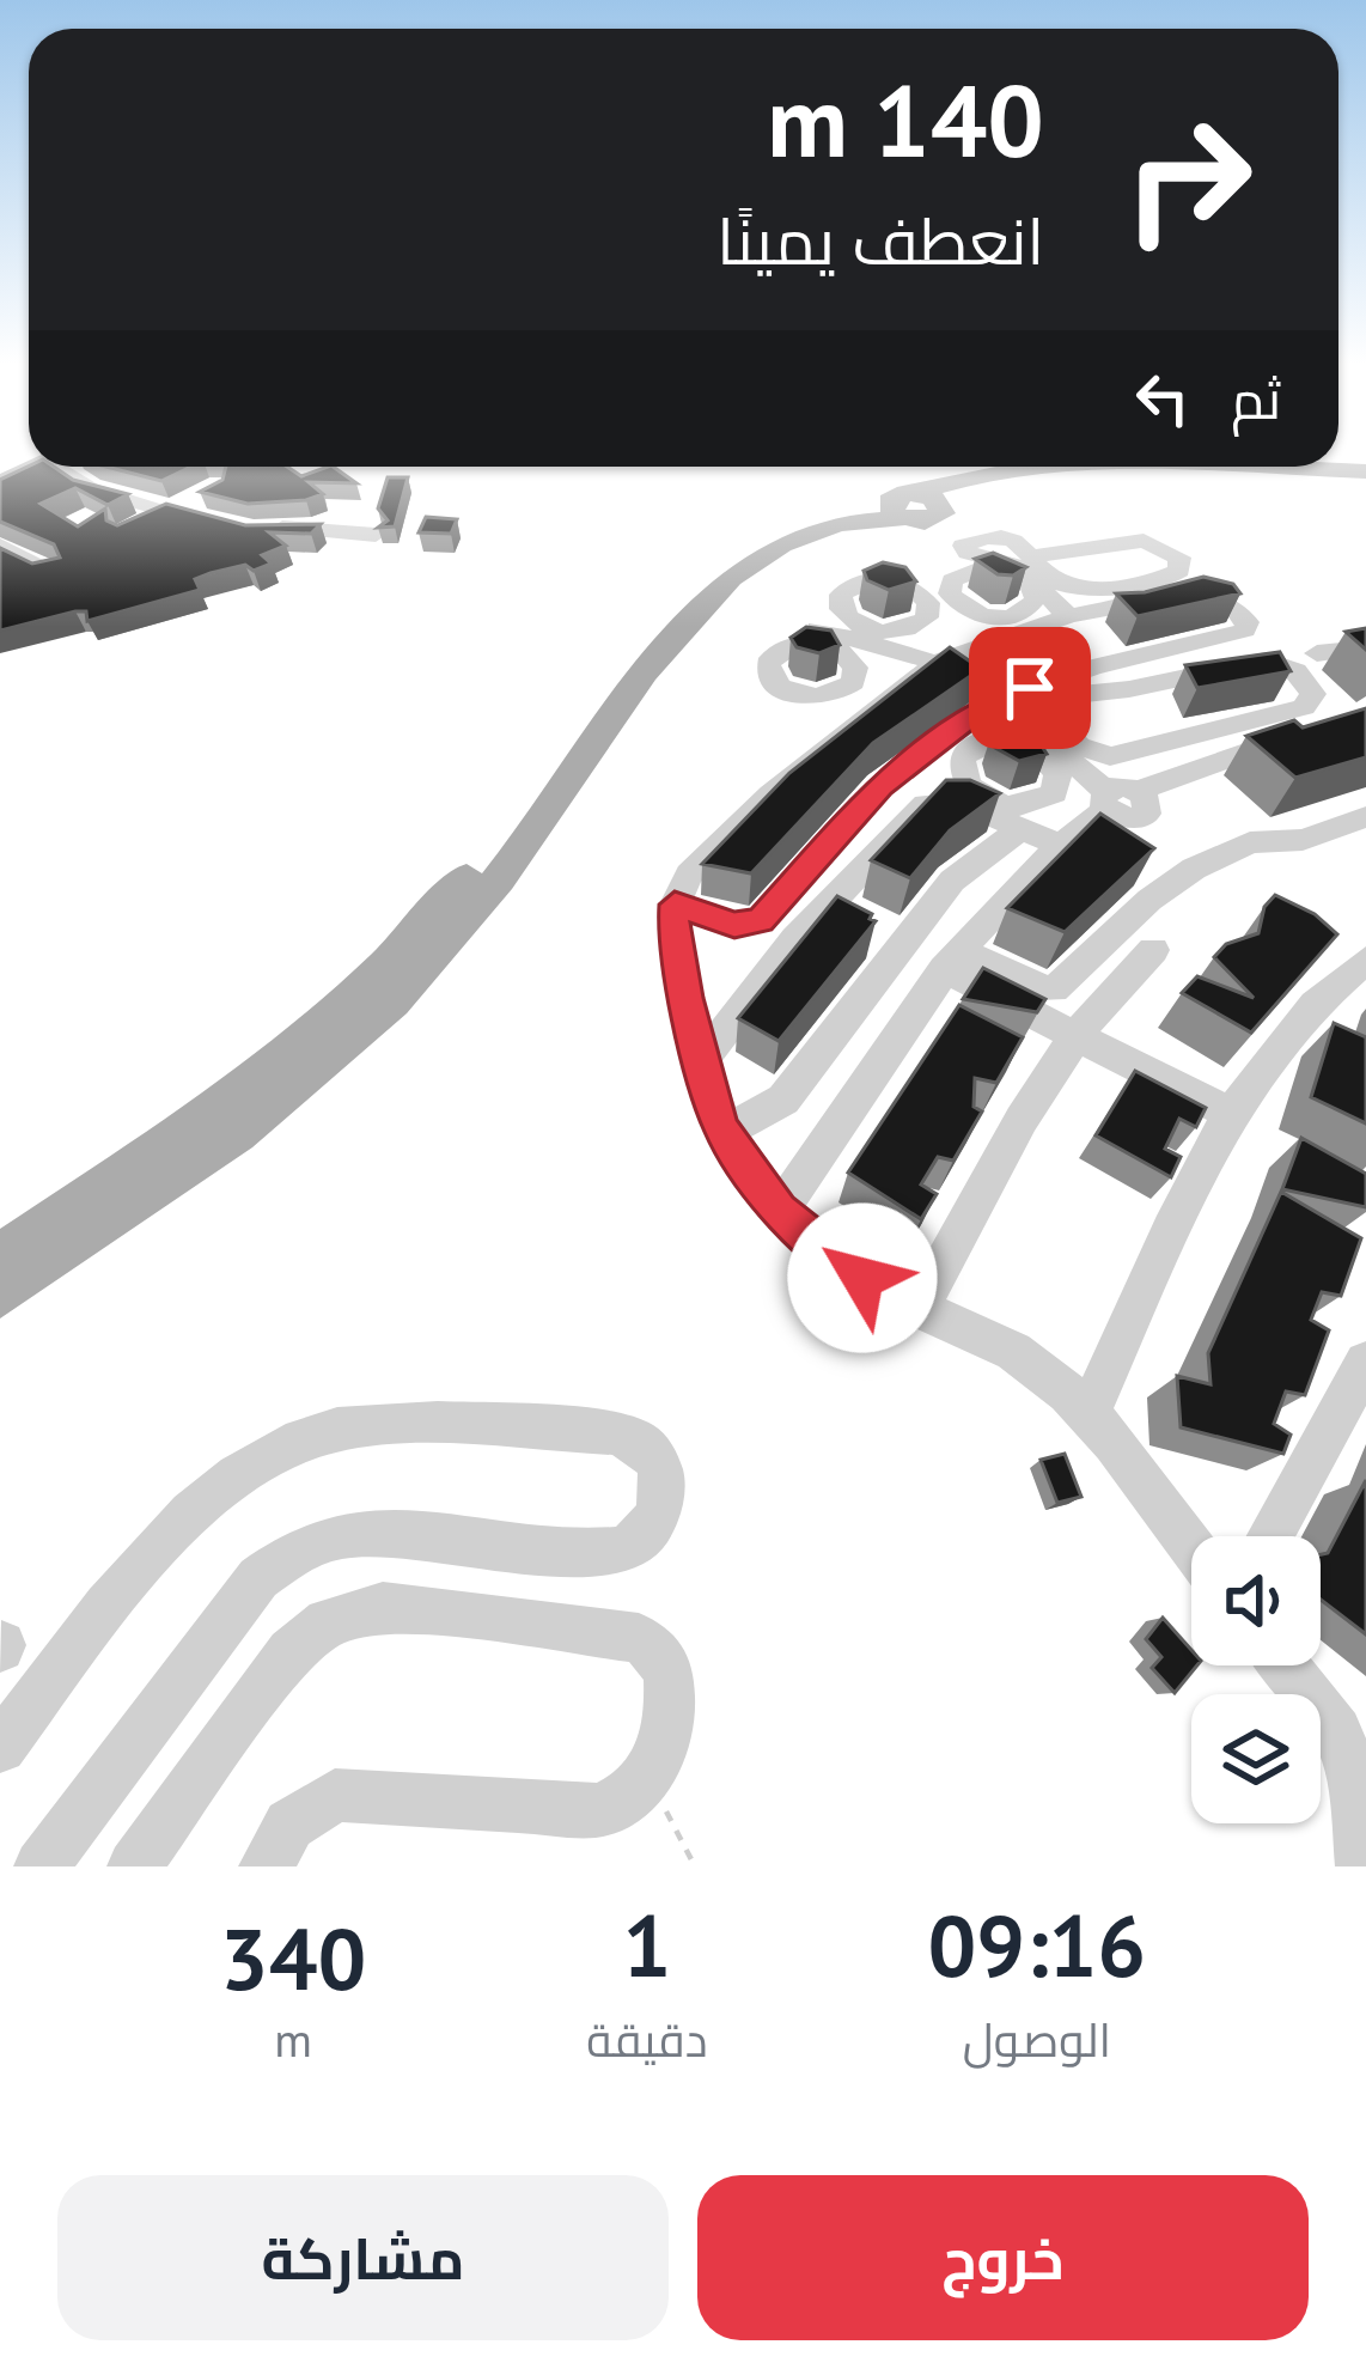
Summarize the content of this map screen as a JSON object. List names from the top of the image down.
{
  "page": {
    "turn": ["140 m", "انعطف يمينًا"],
    "then": "ثم",
    "eta": [
      "09:16",
      "الوصول",
      "1",
      "دقيقة",
      "340",
      "m"
    ],
    "buttons": ["خروج", "مشاركة"]
  }
}
